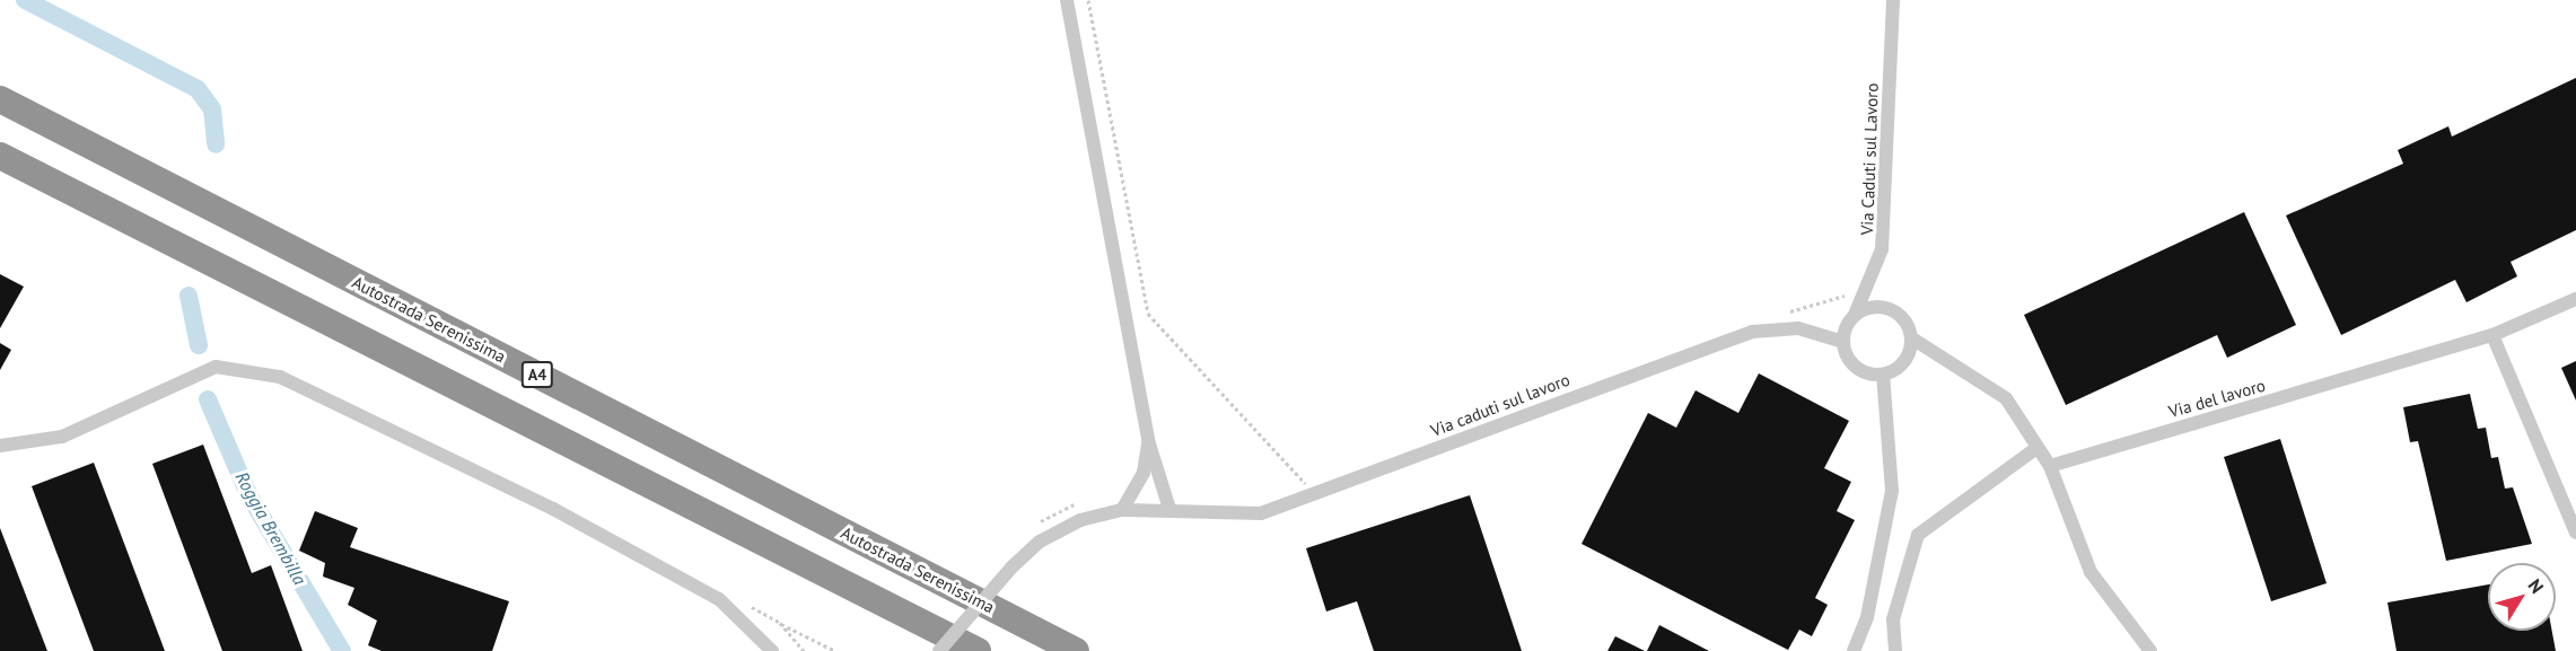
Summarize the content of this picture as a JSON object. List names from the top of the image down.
{
  "streets": {
    "highway": ["Autostrada Serenissima", "A4"],
    "street": ["Via Caduti sul Lavoro", "Via del lavoro", "Via caduti sul lavoro"]
  },
  "crossings": [
    ["Via Caduti sul Lavoro", "Via caduti sul lavoro"]
  ],
  "water": ["Roggia Brembilla"],
  "north": "top right"
}
